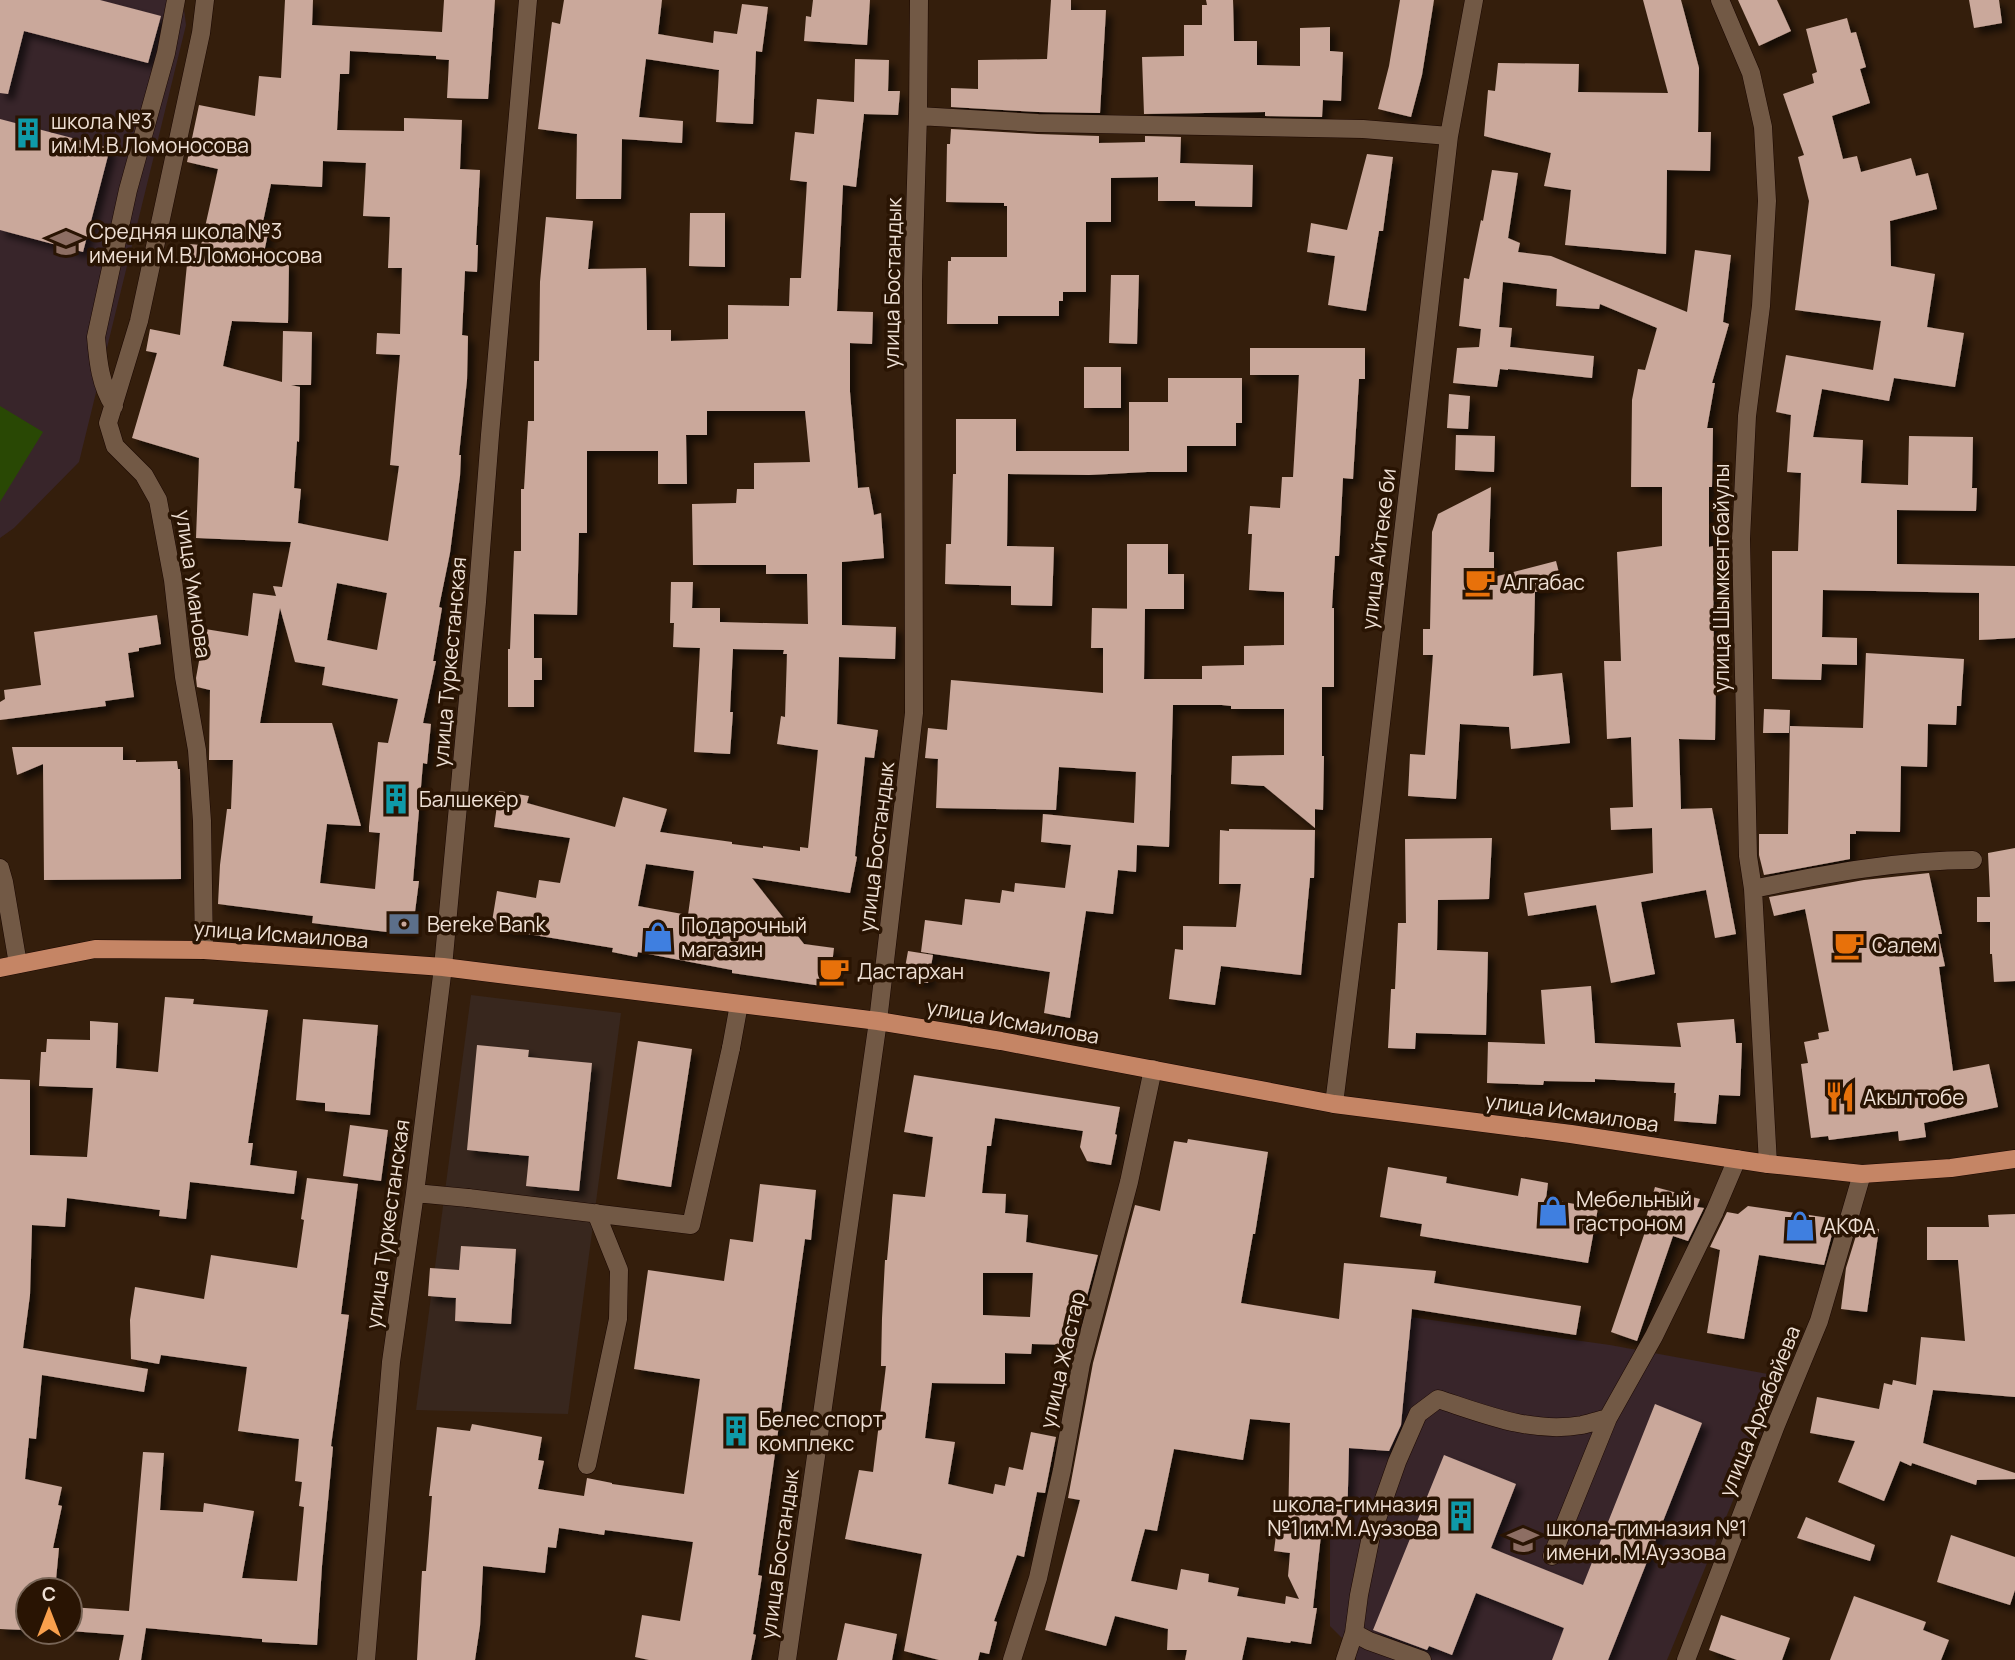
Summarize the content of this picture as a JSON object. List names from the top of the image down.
{
  "streets": {
    "main road": ["улица Исмаилова"],
    "street": [
      "улица Бостандык",
      "улица Айтеке би",
      "улица Шымкентбайулы",
      "улица Уманова",
      "улица Туркестанская",
      "улица Жастар",
      "улица Архабайева"
    ]
  },
  "crossings": [
    ["улица Бостандык", "улица Исмаилова"],
    ["улица Айтеке би", "улица Исмаилова"],
    ["улица Шымкентбайулы", "улица Исмаилова"],
    ["улица Уманова", "улица Исмаилова"],
    ["улица Туркестанская", "улица Исмаилова"],
    ["улица Исмаилова", "улица Жастар"],
    ["улица Исмаилова", "улица Архабайева"]
  ],
  "places": {
    "building": [
      "школа №3 им.М.В.Ломоносова",
      "Балшекер",
      "Белес спорт комплекс",
      "школа-гимназия №1 им.М.Ауэзова"
    ],
    "school or university": ["Средняя школа №3 имени М.В.Ломоносова", "школа-гимназия №1 имени . М.Ауэзова"],
    "cafe": ["Алгабас", "Салем", "Дастархан"],
    "bank": ["Bereke Bank"],
    "shop": ["Подарочный магазин", "Мебельный гастроном", "АКФА"],
    "restaurant": ["Акыл тобе"]
  },
  "north": "top"
}
